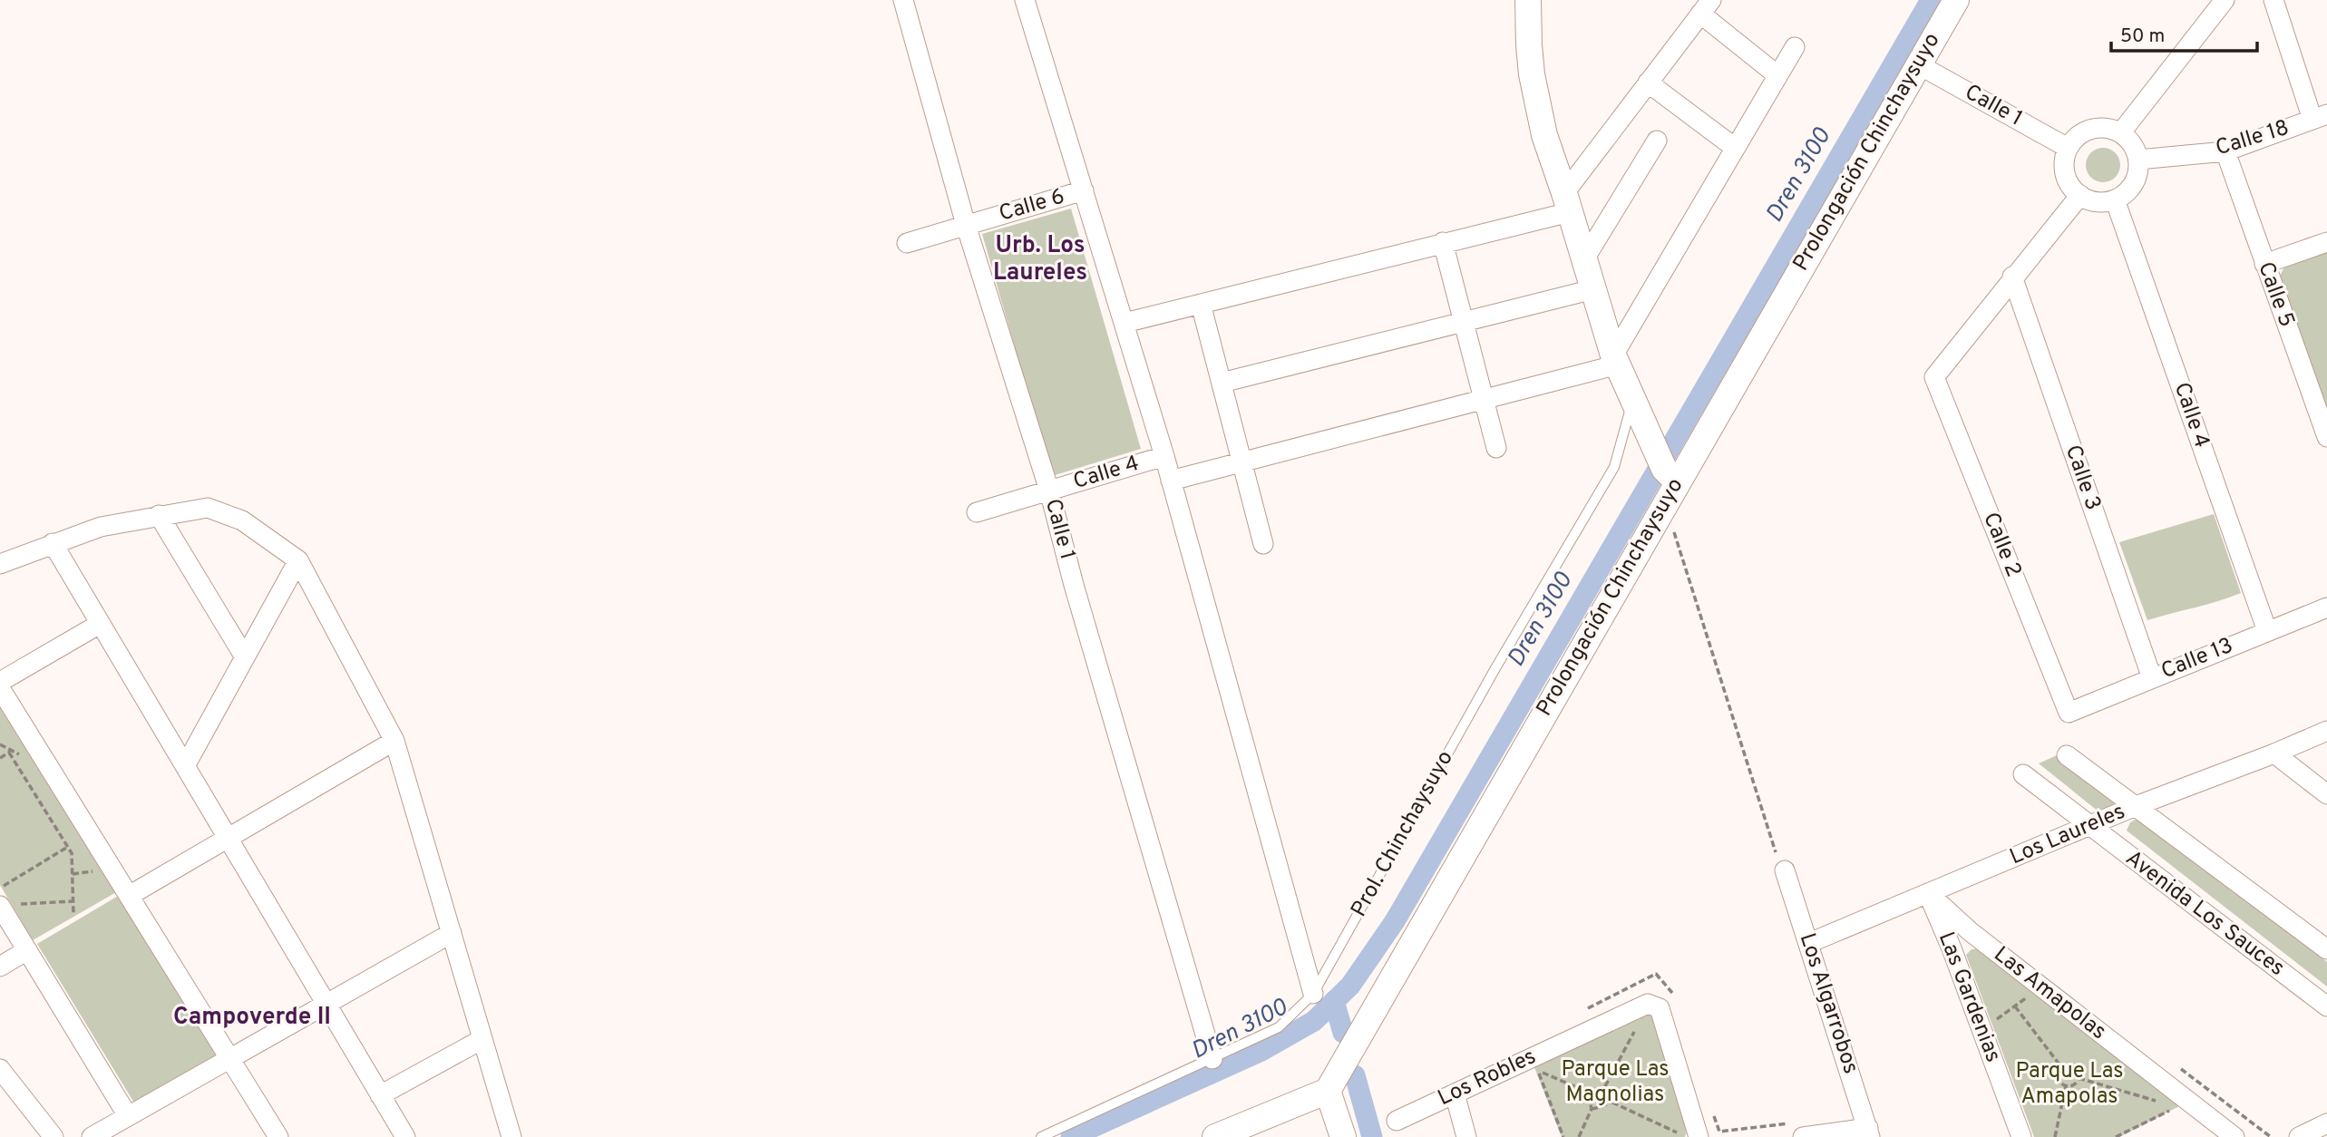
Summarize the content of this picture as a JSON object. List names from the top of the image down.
{
  "streets": {
    "street": [
      "Calle 1",
      "Calle 18",
      "Prolongación Chinchaysuyo",
      "Calle 6",
      "Calle 5",
      "Calle 4",
      "Calle 3",
      "Calle 2",
      "Calle 13",
      "Los Laureles",
      "Avenida Los Sauces",
      "Las Amapolas",
      "Las Gardenias",
      "Los Algarrobos",
      "Los Robles"
    ],
    "lane": ["Prol. Chinchaysuyo"]
  },
  "crossings": [
    ["Calle 1", "Calle 18"],
    ["Calle 1", "Prolongación Chinchaysuyo"],
    ["Calle 1", "Calle 6"],
    ["Calle 1", "Calle 4"],
    ["Calle 1", "Prol. Chinchaysuyo"],
    ["Calle 18", "Calle 5"],
    ["Calle 18", "Calle 4"],
    ["Calle 4", "Calle 13"],
    ["Calle 3", "Calle 2"],
    ["Calle 3", "Calle 13"],
    ["Calle 2", "Calle 13"],
    ["Los Laureles", "Avenida Los Sauces"],
    ["Los Laureles", "Las Amapolas"],
    ["Los Laureles", "Las Gardenias"],
    ["Los Laureles", "Los Algarrobos"],
    ["Las Amapolas", "Las Gardenias"]
  ],
  "districts": ["Urb. Los Laureles", "Campoverde II"],
  "water": ["Dren 3100"],
  "parks": ["Parque Las Magnolias", "Parque Las Amapolas"],
  "scale_bar": "50 m"
}
